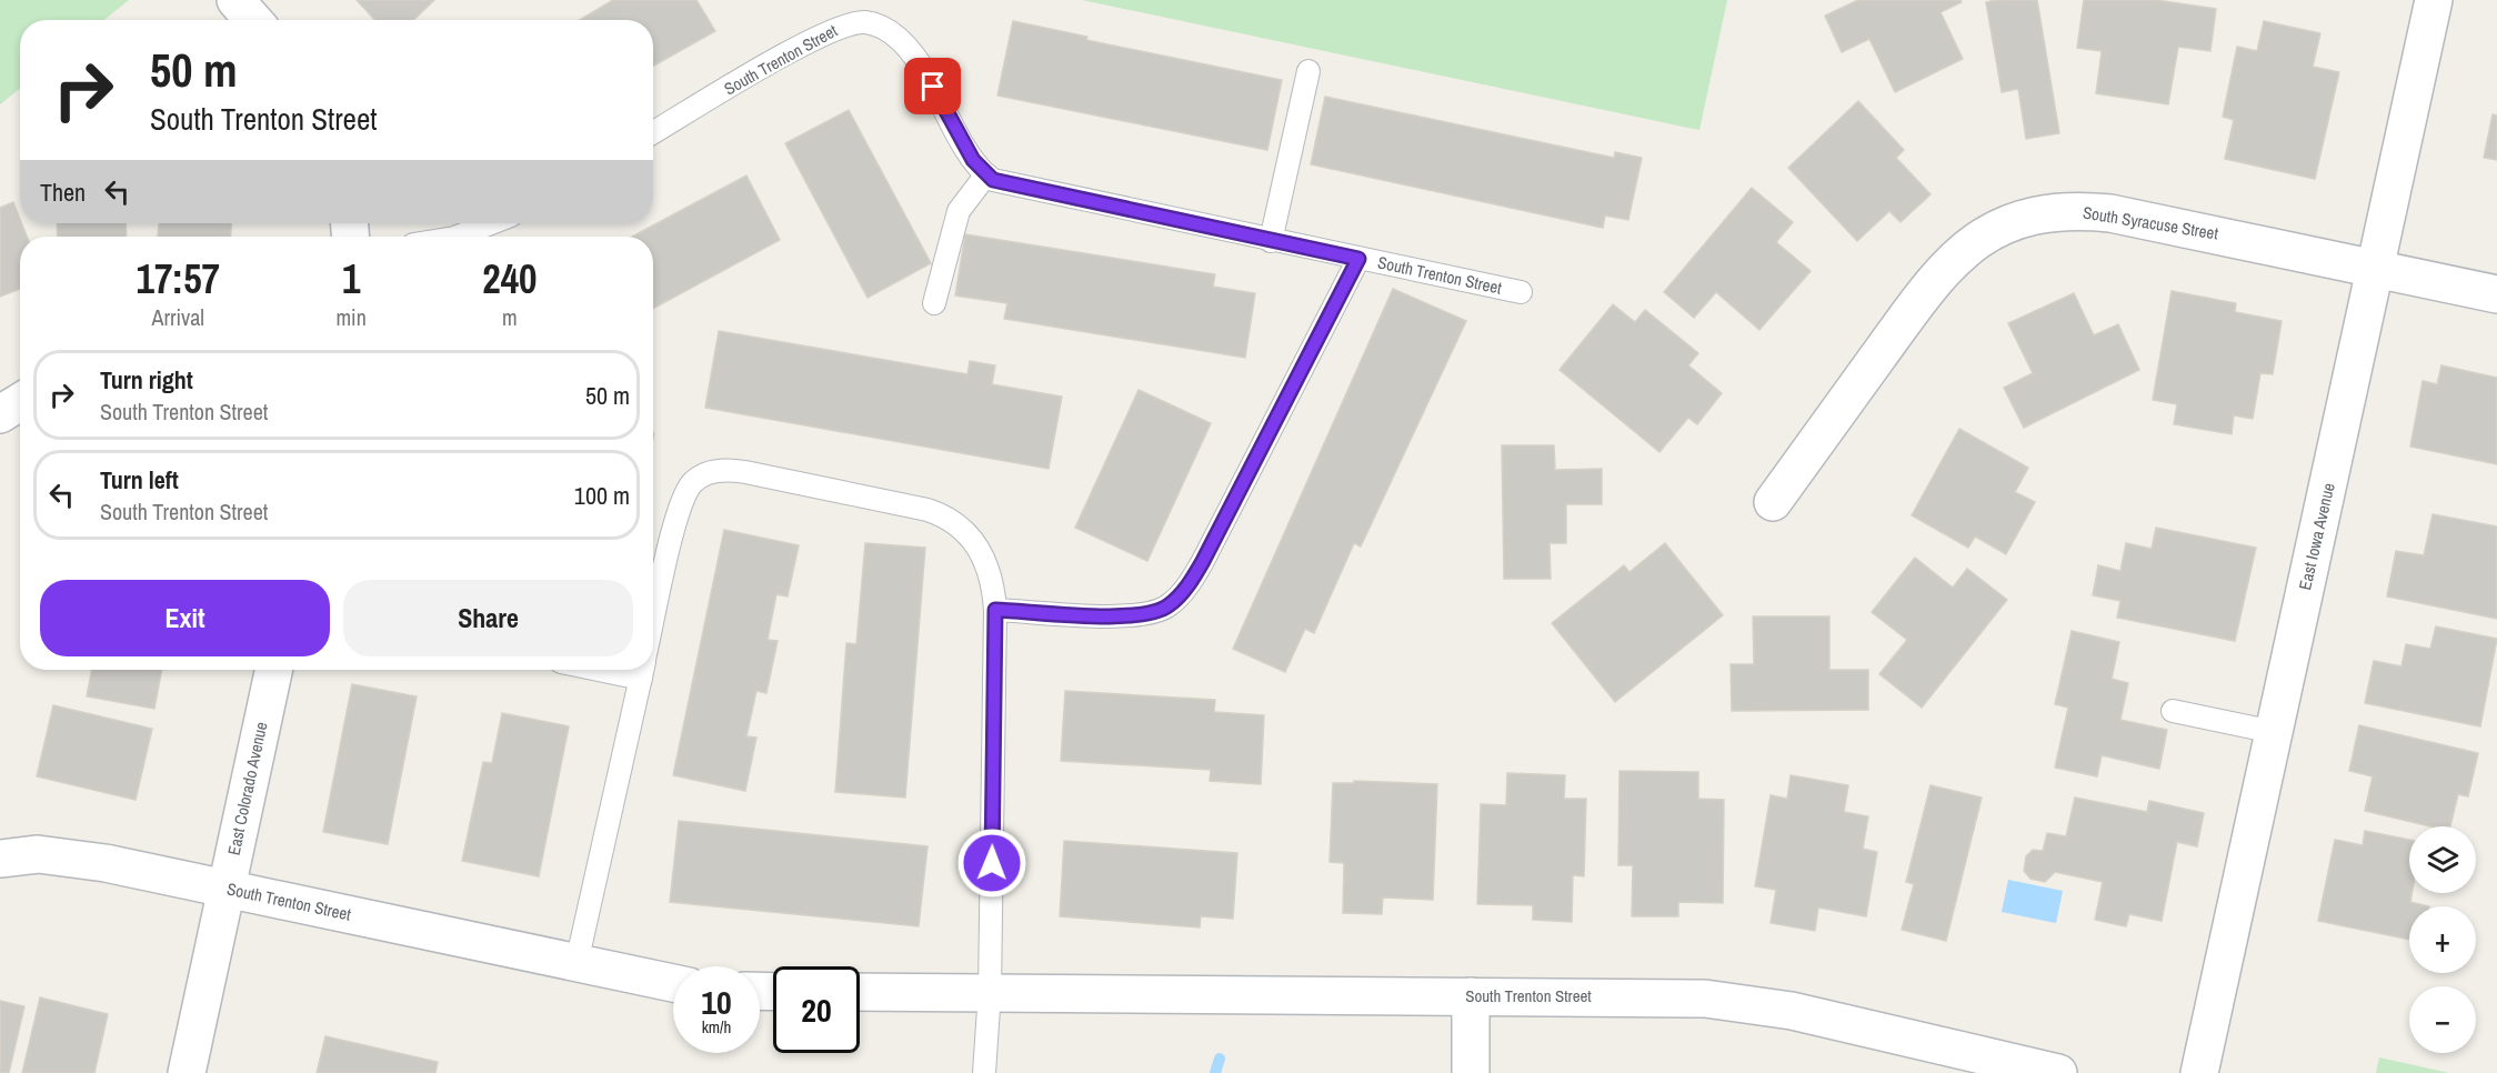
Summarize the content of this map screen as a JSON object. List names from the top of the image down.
{
  "streets": {
    "street": [
      "South Trenton Street",
      "South Syracuse Street",
      "East Iowa Avenue",
      "East Colorado Avenue"
    ]
  },
  "crossings": [
    ["South Trenton Street", "East Colorado Avenue"],
    ["South Syracuse Street", "East Iowa Avenue"]
  ],
  "page": {
    "turn": ["50 m", "South Trenton Street"],
    "then": "Then",
    "eta": [
      "17:57",
      "Arrival",
      "1",
      "min",
      "240",
      "m"
    ],
    "list": [
      {
        "name": "Turn right",
        "note": "South Trenton Street",
        "value": "50 m"
      },
      {
        "name": "Turn left",
        "note": "South Trenton Street",
        "value": "100 m"
      }
    ],
    "buttons": ["Exit", "Share"],
    "map_buttons": ["+", "−"],
    "speed": "10 km/h",
    "limit": "20"
  }
}
